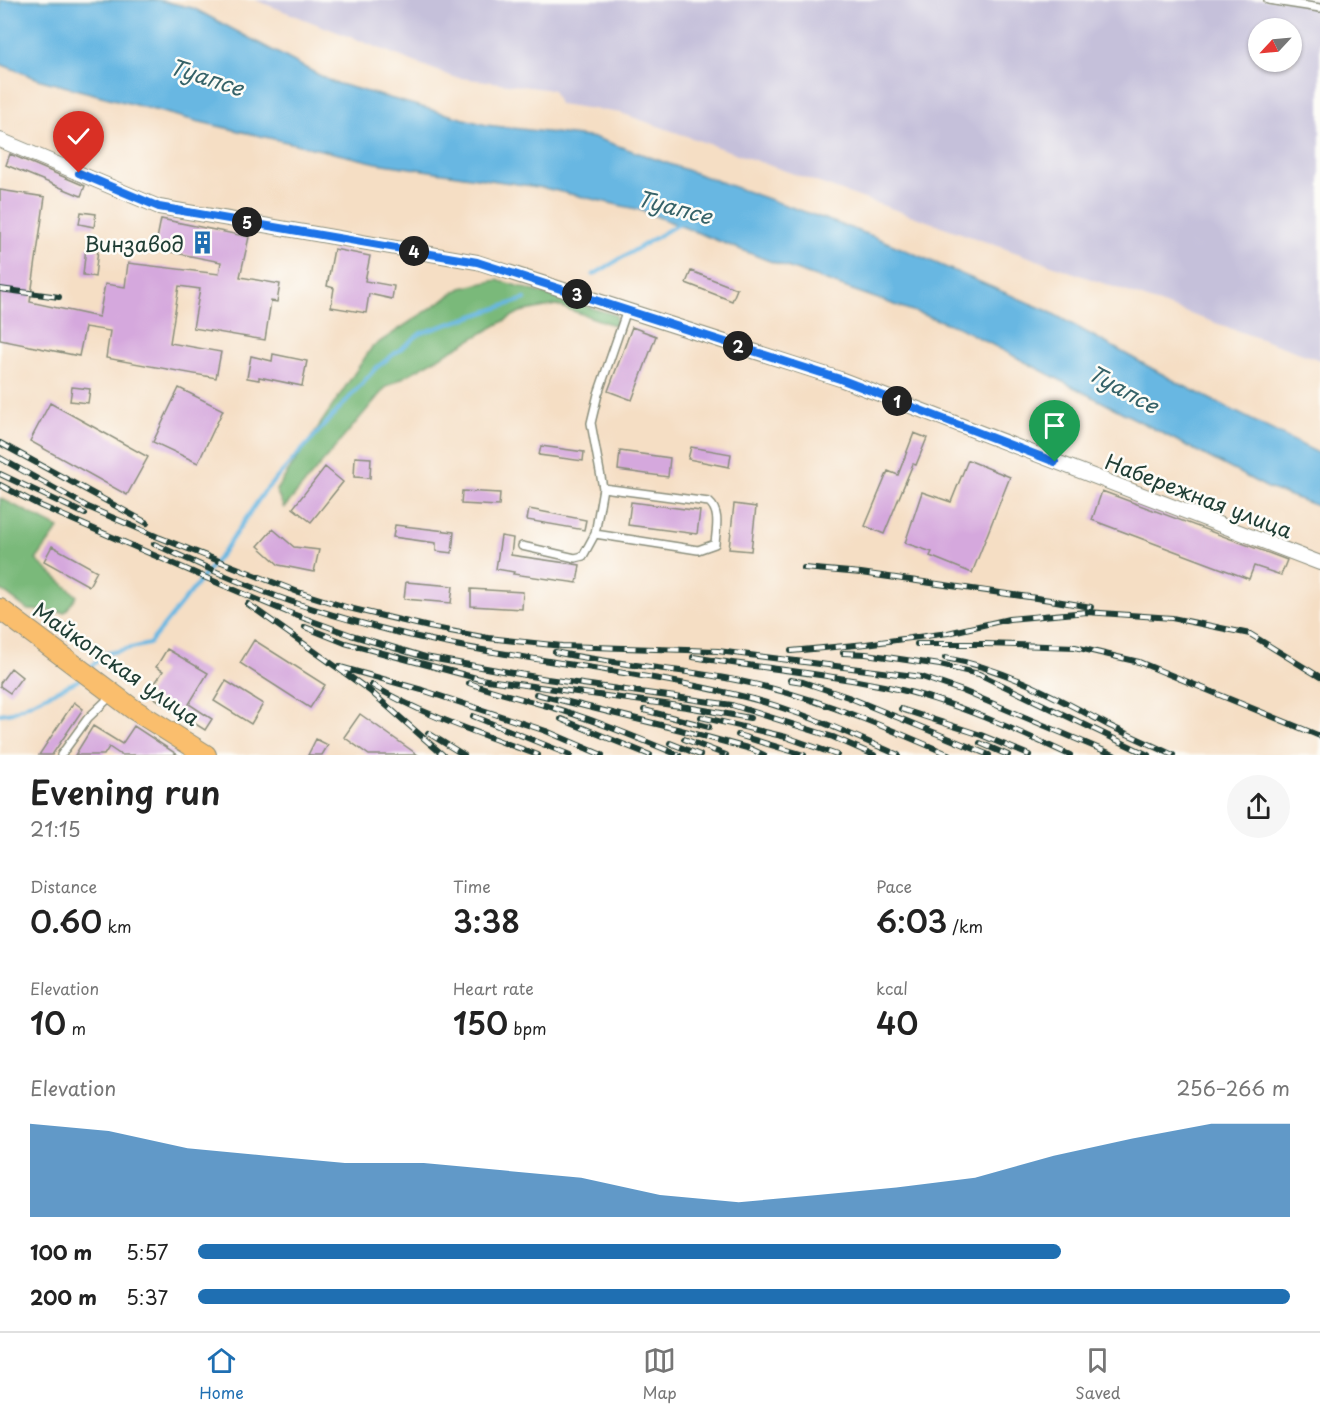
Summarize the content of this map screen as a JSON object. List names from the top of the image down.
{
  "streets": {
    "main road": ["Майкопская улица"],
    "street": ["Набережная улица"]
  },
  "water": ["Туапсе"],
  "places": {
    "building": ["Винзавод"]
  },
  "north": "bottom left",
  "page": {
    "pins": [
      "5",
      "4",
      "3",
      "2",
      "1"
    ],
    "heading": ["Evening run", "21:15"],
    "stats": [
      ["Distance", "0.60 km"],
      ["Time", "3:38"],
      ["Pace", "6:03 /km"],
      ["Elevation", "10 m"],
      ["Heart rate", "150 bpm"],
      ["kcal", "40"]
    ],
    "chart": ["Elevation", "256–266 m"],
    "list": [
      {
        "name": "100 m",
        "note": "5:57"
      },
      {
        "name": "200 m",
        "note": "5:37"
      }
    ],
    "tabs": ["Home", "Map", "Saved"]
  }
}
